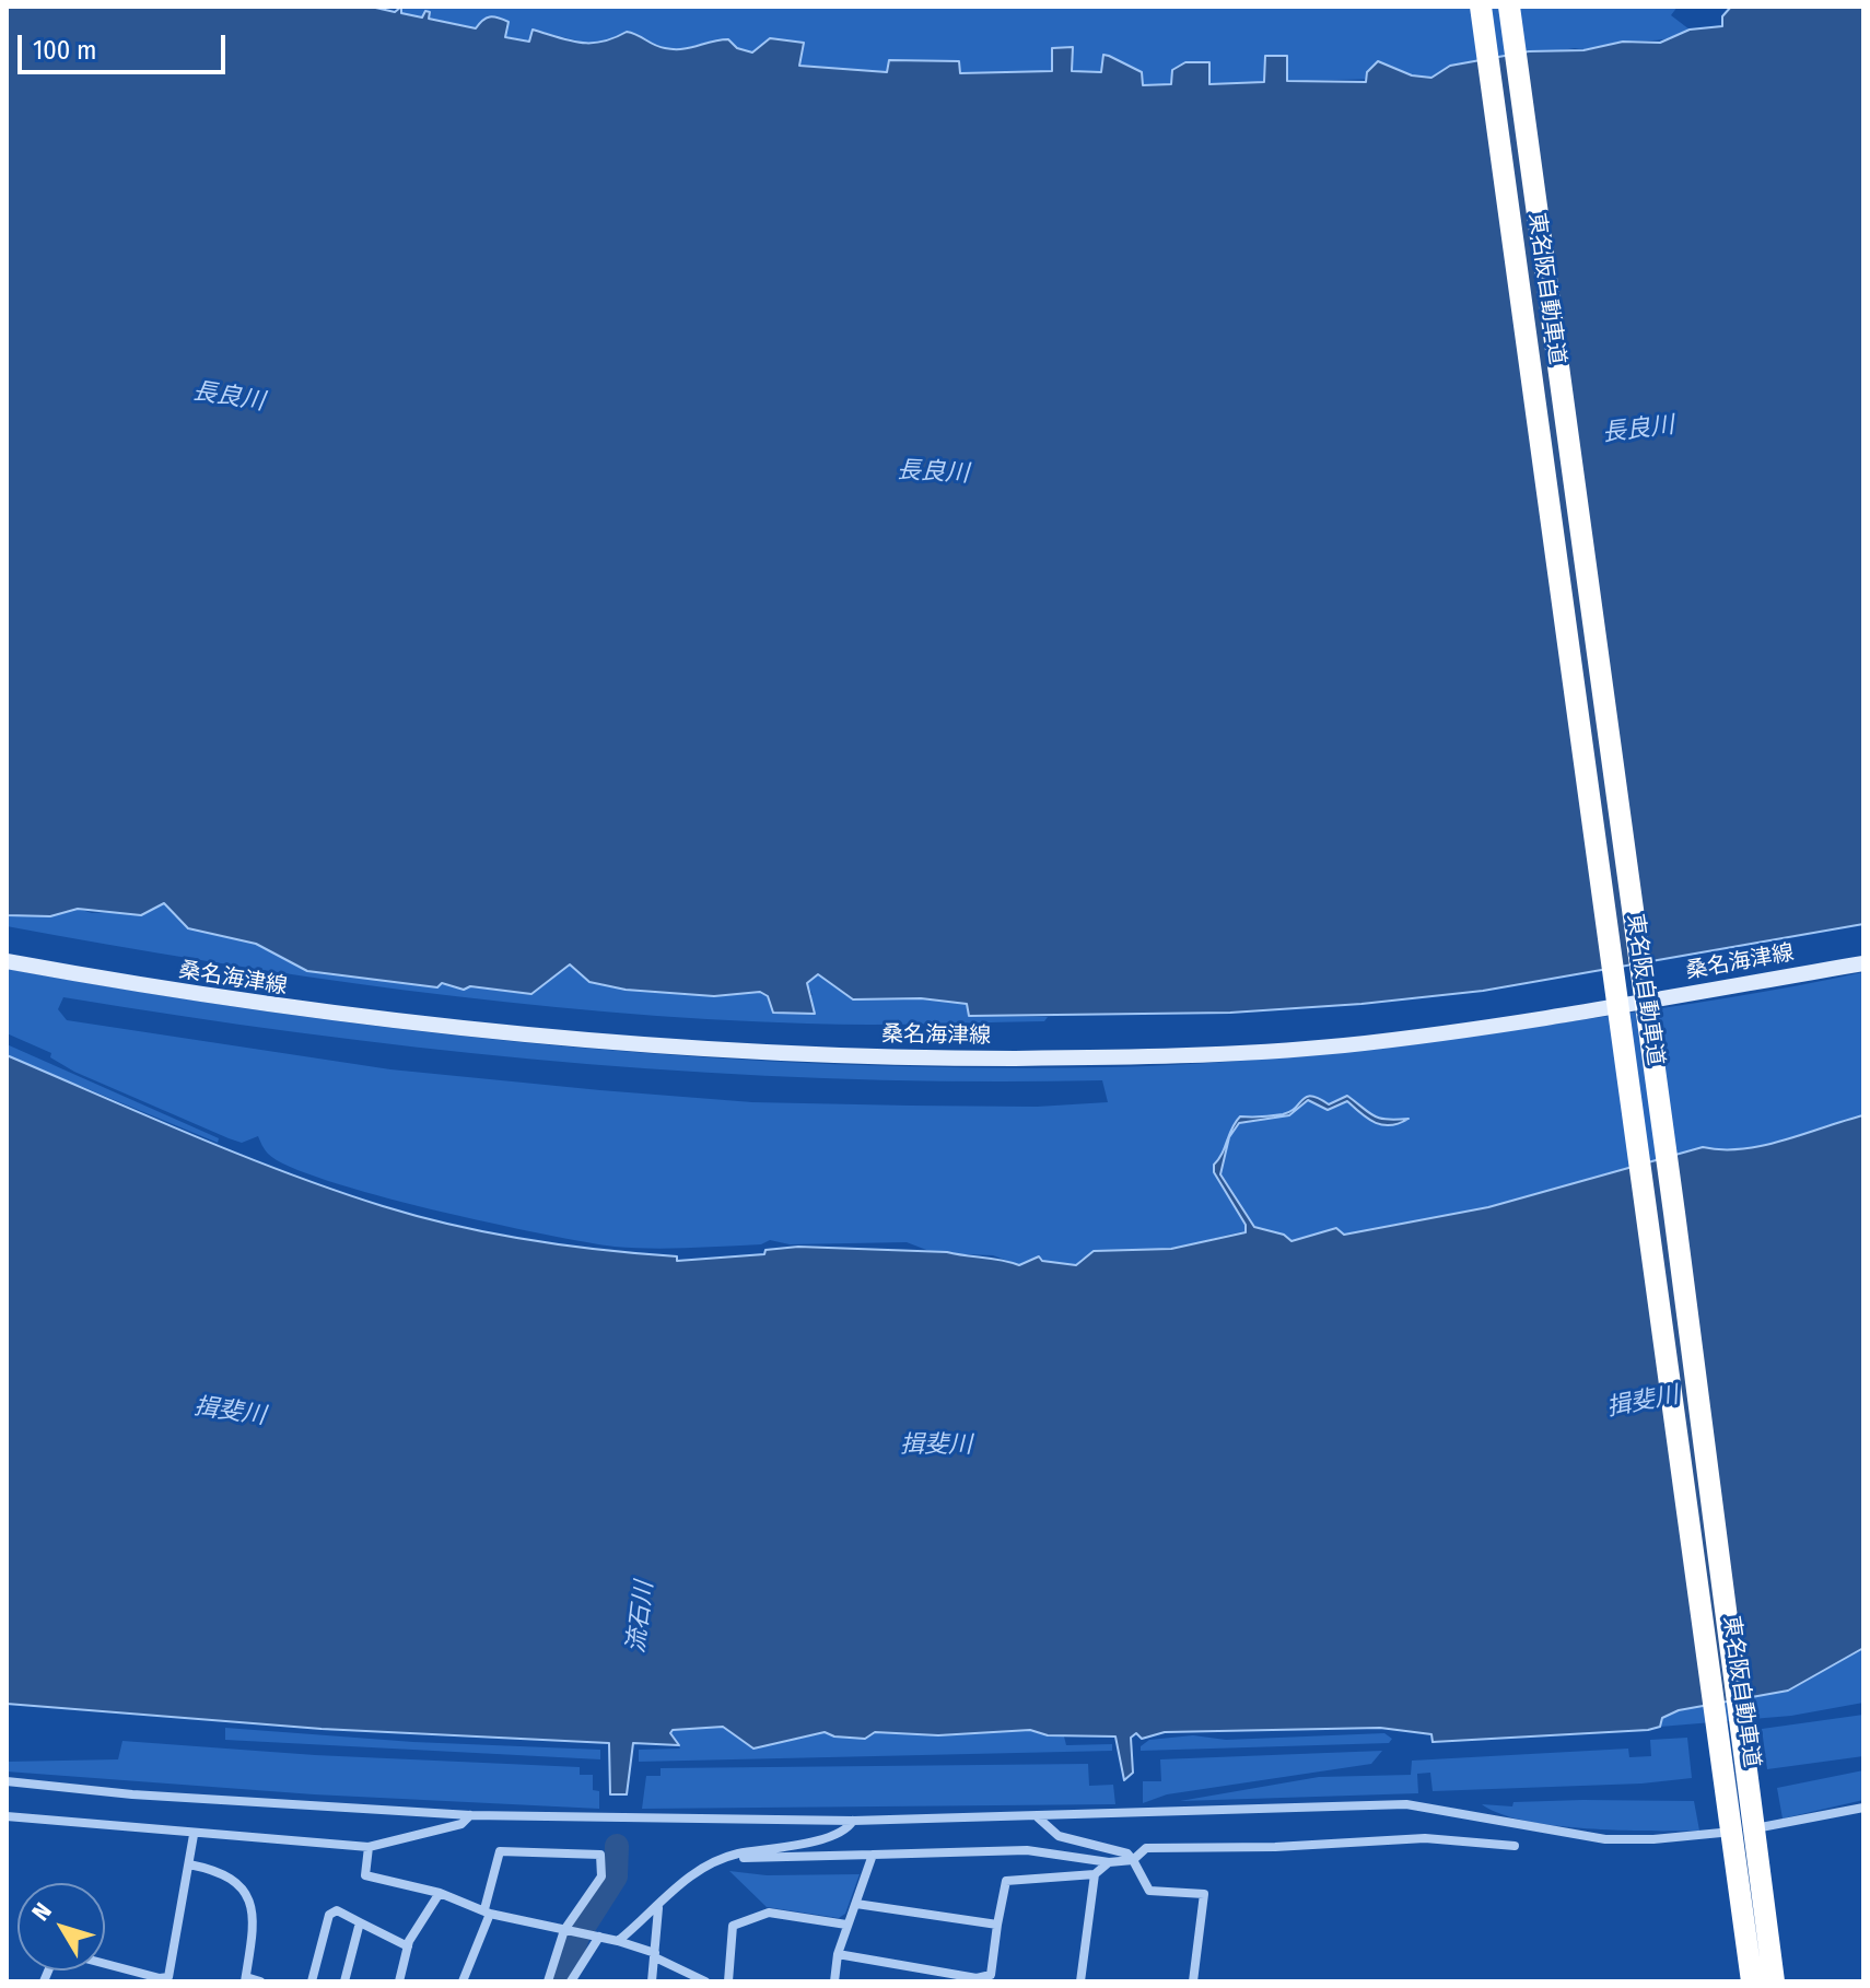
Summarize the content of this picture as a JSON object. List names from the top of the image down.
{
  "streets": {
    "highway": ["東名阪自動車道"],
    "main road": ["桑名海津線"]
  },
  "water": ["長良川", "揖斐川", "流石川"],
  "scale_bar": "100 m",
  "north": "top left"
}
